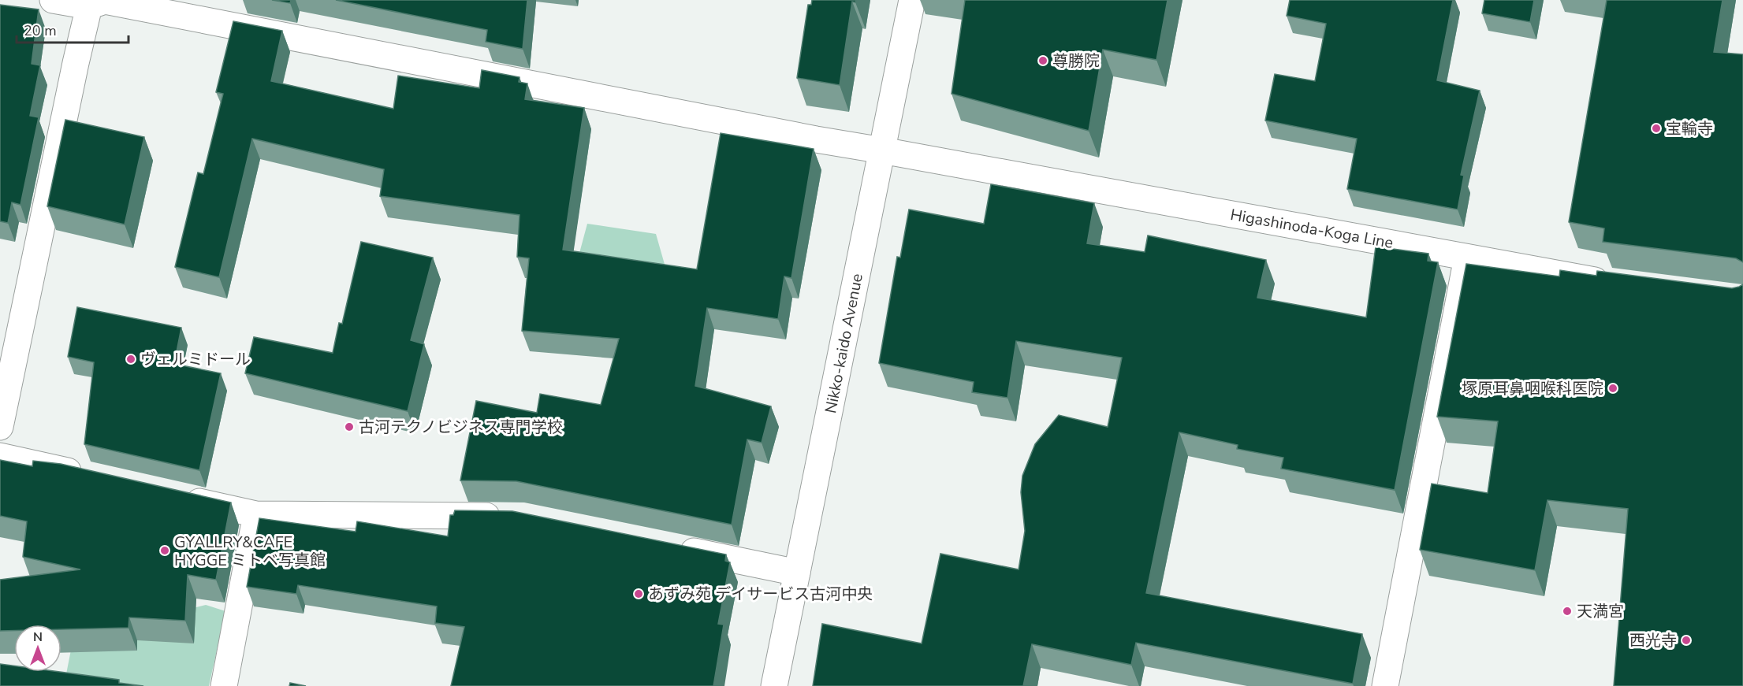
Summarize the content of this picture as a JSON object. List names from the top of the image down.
{
  "streets": {
    "street": ["Higashinoda-Koga Line", "Nikko-kaido Avenue"]
  },
  "crossings": [
    ["Higashinoda-Koga Line", "Nikko-kaido Avenue"]
  ],
  "places": [
    "尊勝院",
    "宝輪寺",
    "ヴェルミドール",
    "塚原耳鼻咽喉科医院",
    "古河テクノビジネス専門学校",
    "GYALLRY&CAFE HYGGE ミトベ写真館",
    "あずみ苑 デイサービス古河中央",
    "天満宮",
    "西光寺"
  ],
  "scale_bar": "20 m",
  "north": "top"
}
